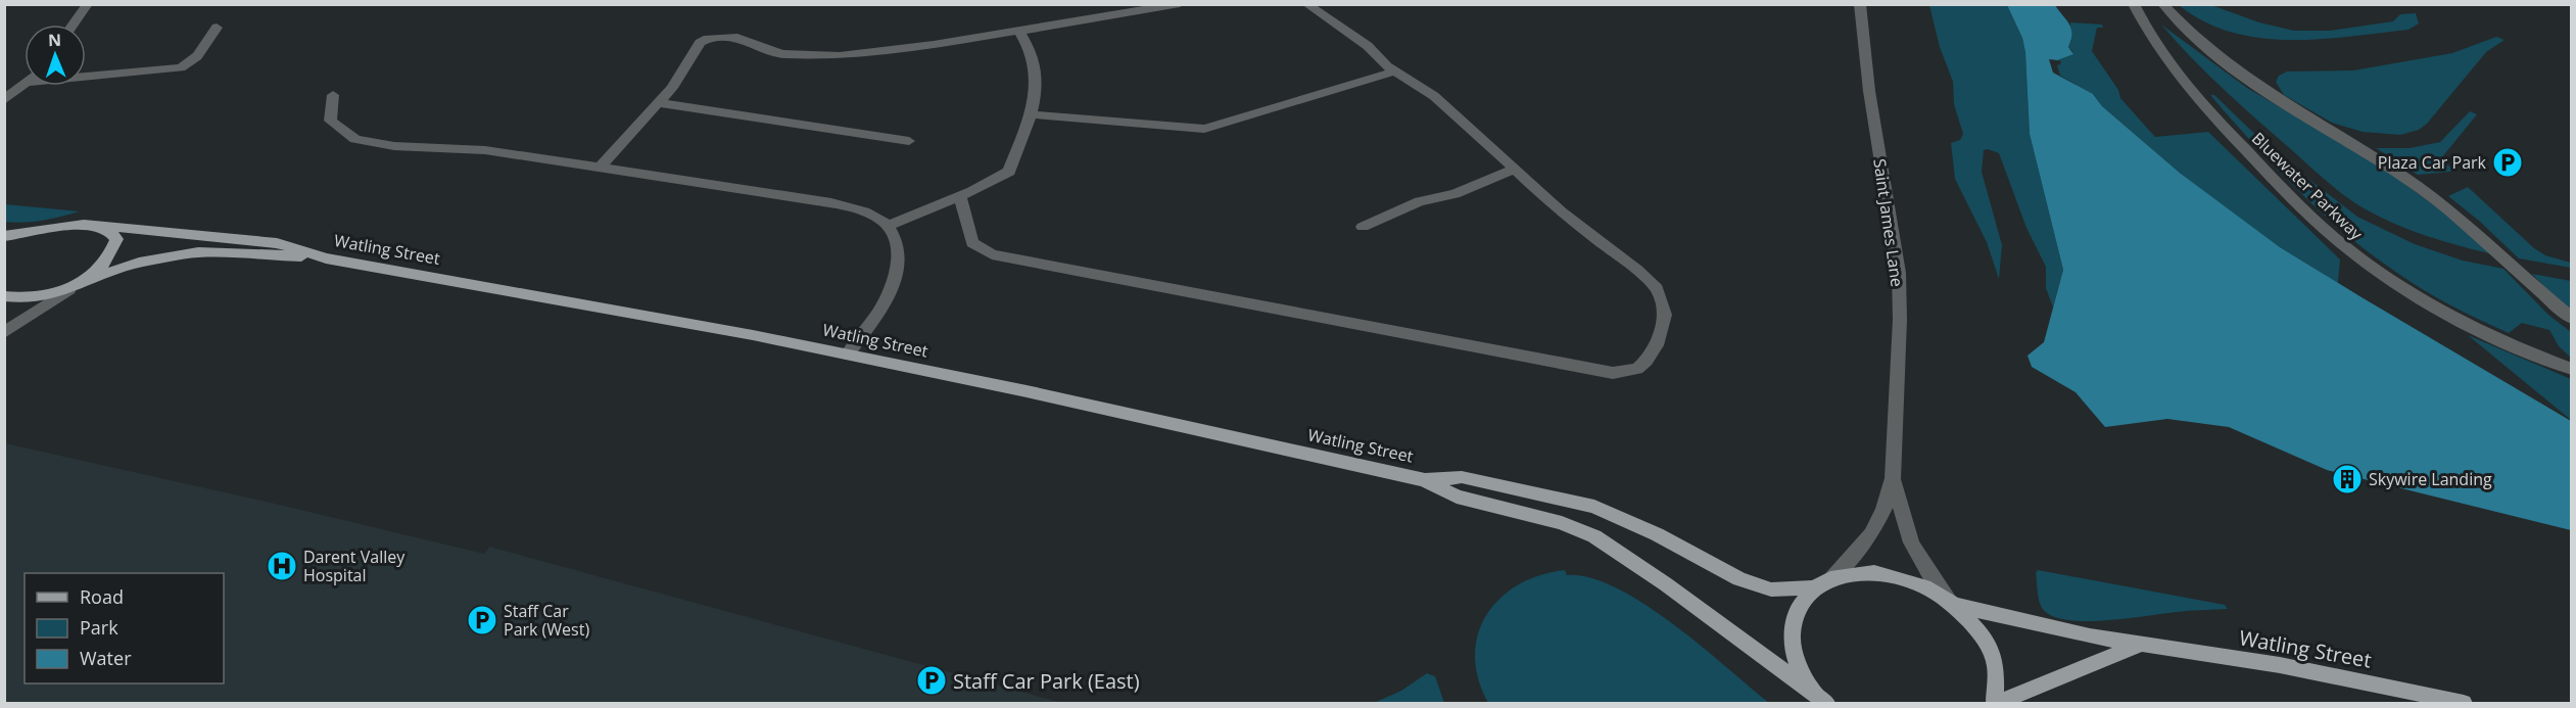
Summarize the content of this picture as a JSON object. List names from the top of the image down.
{
  "streets": {
    "main road": ["Watling Street"],
    "street": ["Bluewater Parkway", "Saint James Lane"]
  },
  "crossings": [
    ["Saint James Lane", "Watling Street"]
  ],
  "places": {
    "parking": ["Plaza Car Park", "Staff Car Park (West)", "Staff Car Park (East)"],
    "building": ["Skywire Landing"],
    "hospital": ["Darent Valley Hospital"]
  },
  "legend": ["Road", "Park", "Water"],
  "north": "top"
}
